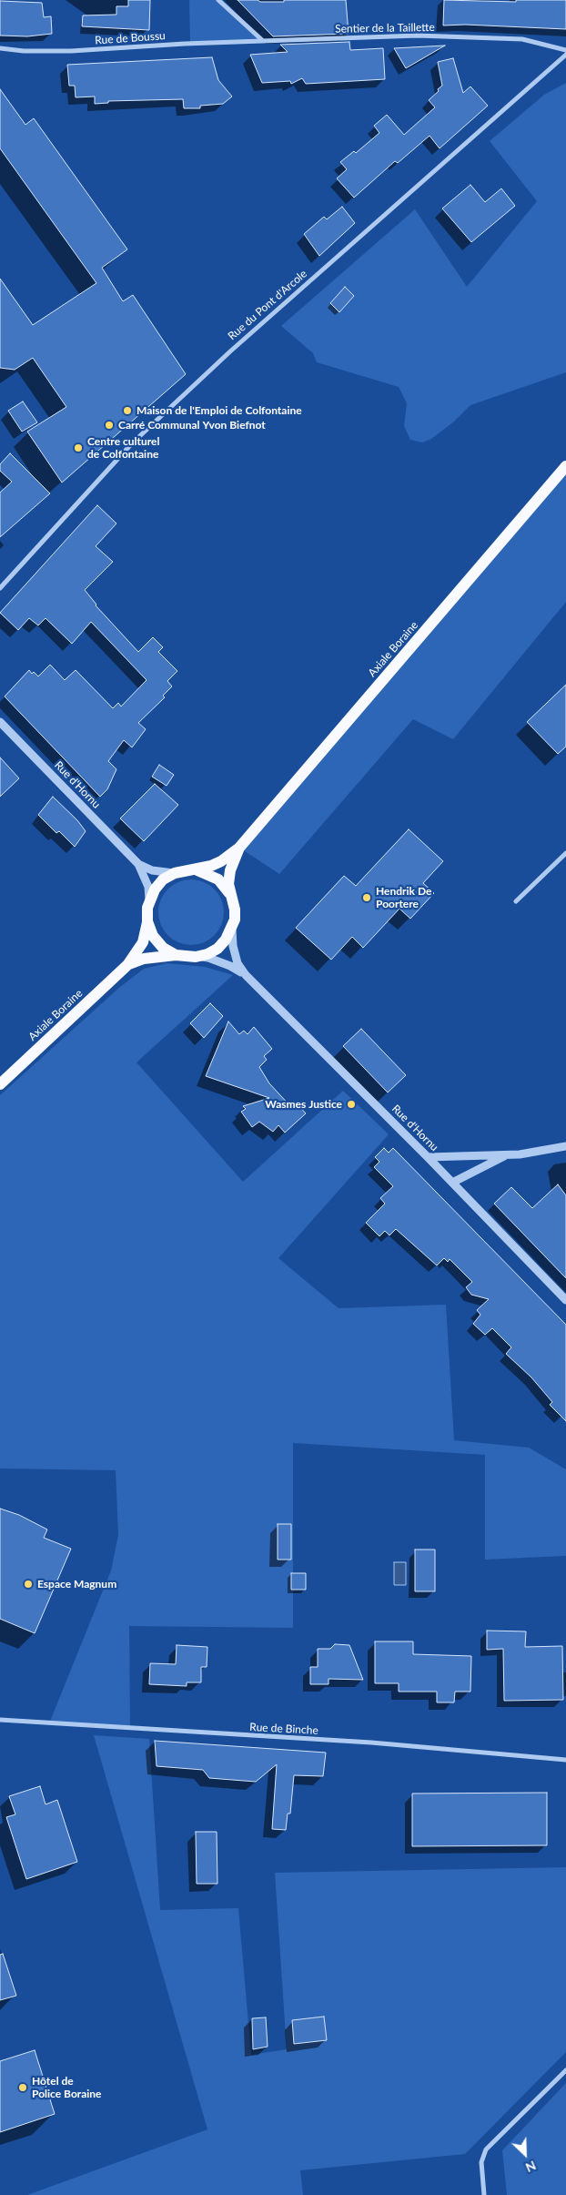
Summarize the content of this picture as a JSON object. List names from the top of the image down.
{
  "streets": {
    "main road": ["Axiale Boraine"],
    "street": [
      "Sentier de la Taillette",
      "Rue de Boussu",
      "Rue du Pont d'Arcole",
      "Rue d'Hornu",
      "Rue de Binche"
    ]
  },
  "crossings": [
    ["Sentier de la Taillette", "Rue de Boussu"]
  ],
  "places": [
    "Maison de l'Emploi de Colfontaine",
    "Carré Communal Yvon Biefnot",
    "Centre culturel de Colfontaine",
    "Hendrik De Poortere",
    "Wasmes Justice",
    "Espace Magnum",
    "Hôtel de Police Boraine"
  ],
  "north": "bottom right"
}
